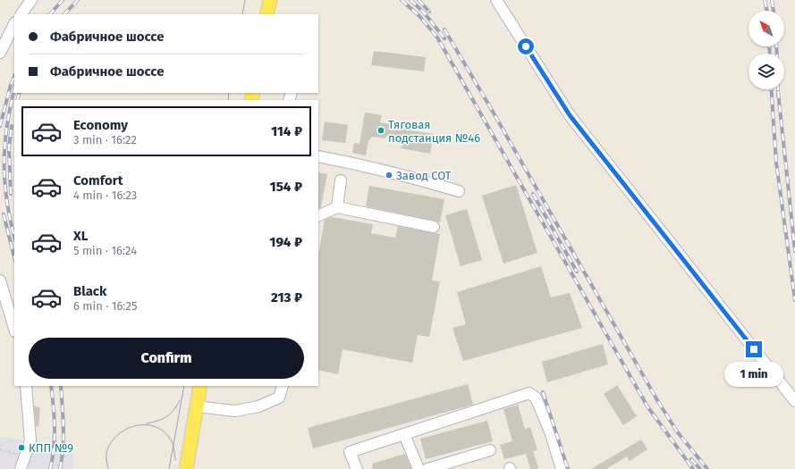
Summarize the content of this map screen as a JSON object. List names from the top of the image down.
{
  "places": ["Тяговая подстанция №46", "Завод СОТ", "КПП №9"],
  "north": "top left",
  "page": {
    "banner": ["Фабричное шоссе", "Фабричное шоссе"],
    "list": [
      {
        "name": "Economy",
        "note": "3 min · 16:22",
        "value": "114 ₽"
      },
      {
        "name": "Comfort",
        "note": "4 min · 16:23",
        "value": "154 ₽"
      },
      {
        "name": "XL",
        "note": "5 min · 16:24",
        "value": "194 ₽"
      },
      {
        "name": "Black",
        "note": "6 min · 16:25",
        "value": "213 ₽"
      }
    ],
    "buttons": "Confirm",
    "bubble": "1 min"
  }
}
